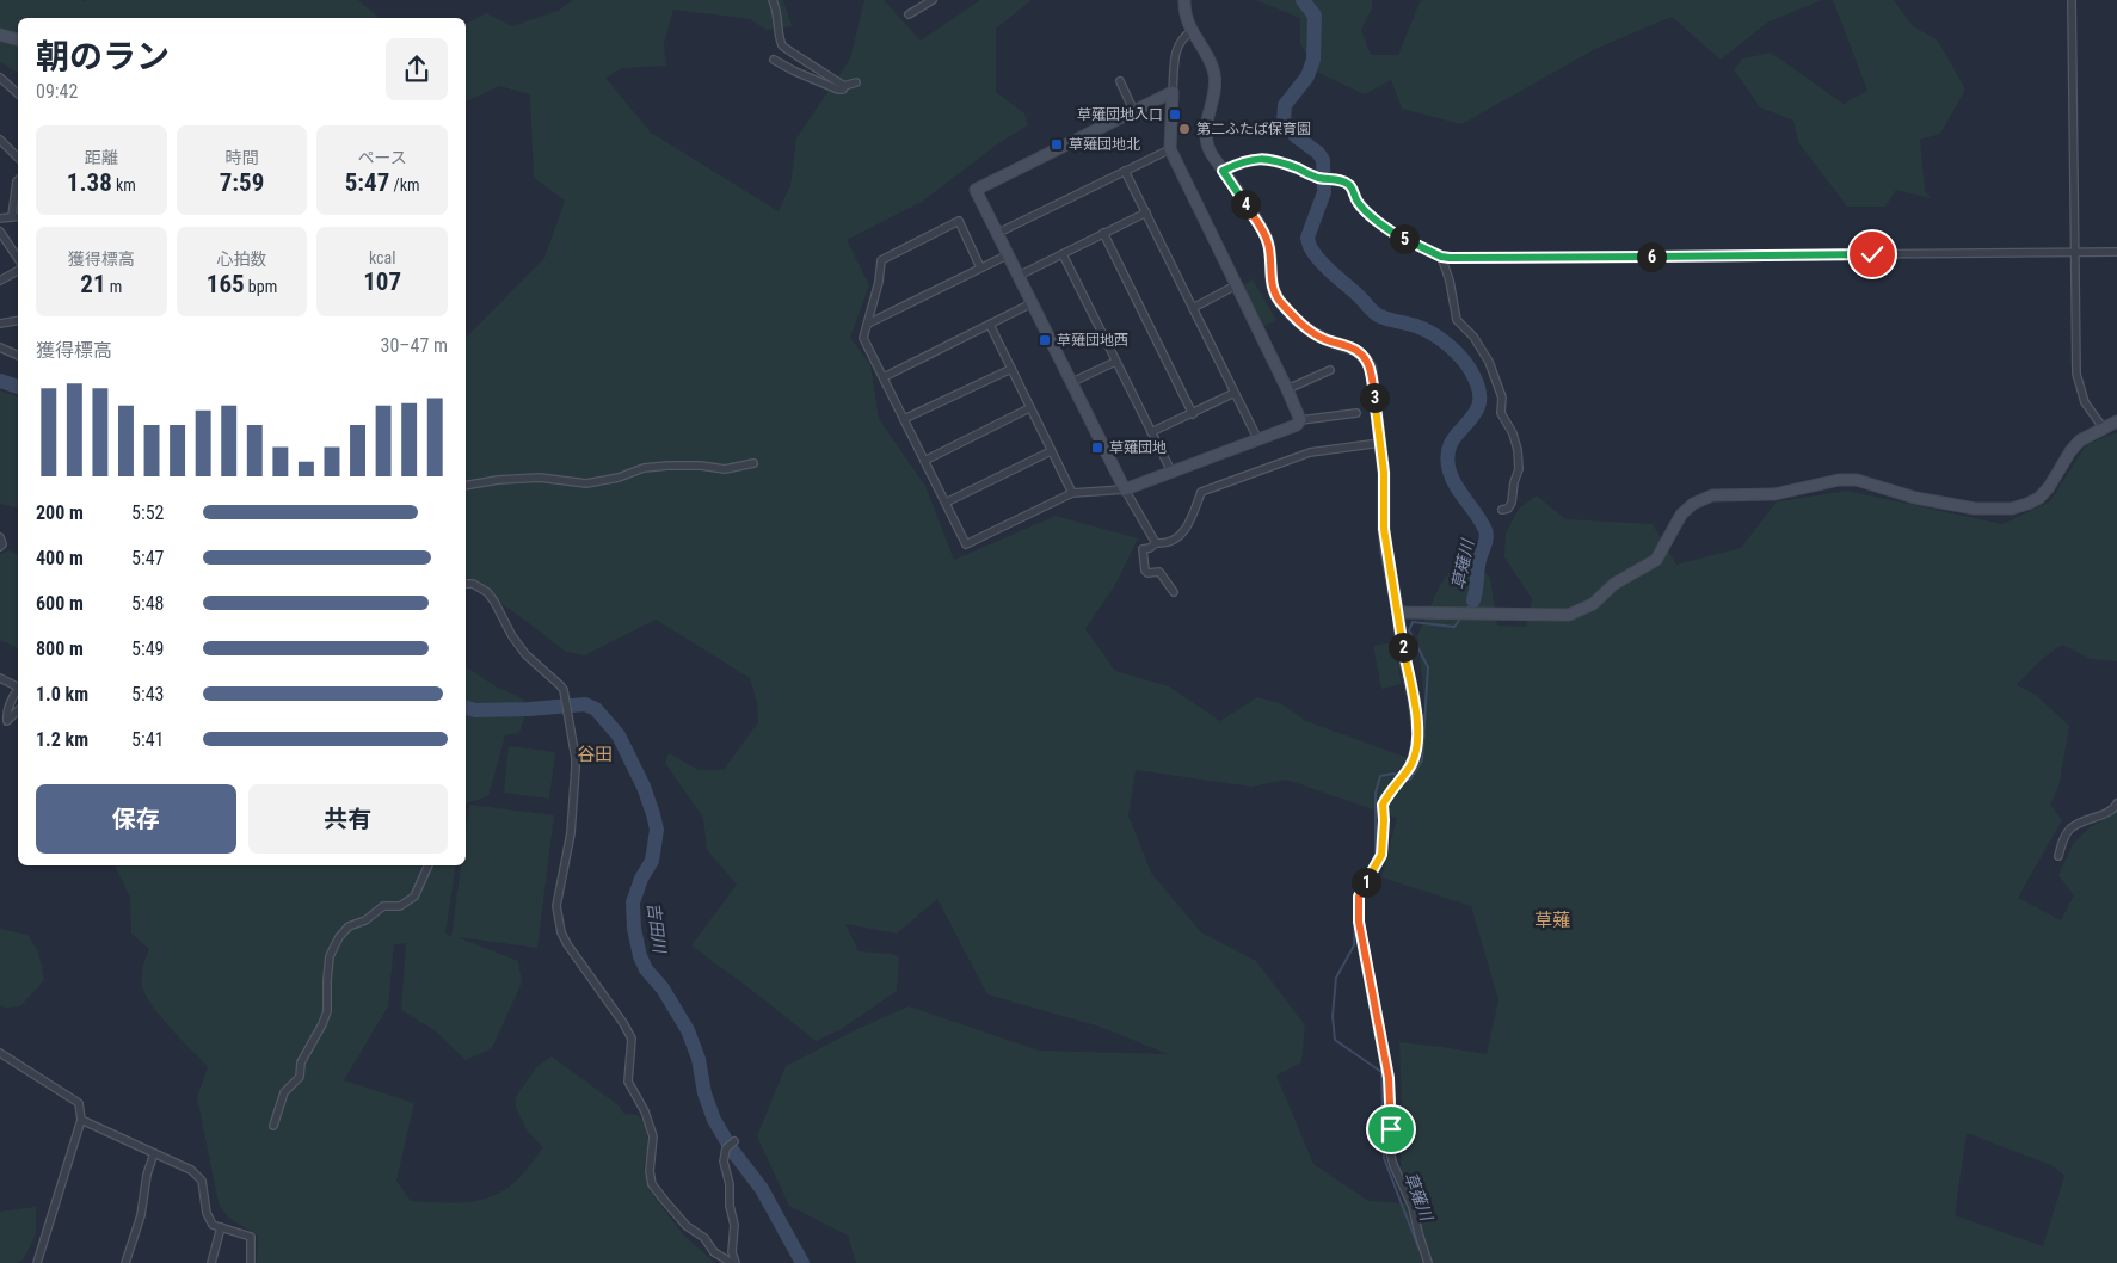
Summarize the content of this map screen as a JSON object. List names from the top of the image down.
{
  "districts": ["谷田", "草薙"],
  "water": ["草薙川", "吉田川"],
  "places": {
    "transit": [
      "草薙団地入口",
      "草薙団地北",
      "草薙団地西",
      "草薙団地"
    ],
    "other": ["第二ふたば保育園"]
  },
  "page": {
    "heading": ["朝のラン", "09:42"],
    "stats": [
      ["距離", "1.38 km"],
      ["時間", "7:59"],
      ["ペース", "5:47 /km"],
      ["獲得標高", "21 m"],
      ["心拍数", "165 bpm"],
      ["kcal", "107"]
    ],
    "pins": [
      "4",
      "5",
      "6",
      "3",
      "2",
      "1"
    ],
    "chart": ["獲得標高", "30–47 m"],
    "list": [
      {
        "name": "200 m",
        "note": "5:52"
      },
      {
        "name": "400 m",
        "note": "5:47"
      },
      {
        "name": "600 m",
        "note": "5:48"
      },
      {
        "name": "800 m",
        "note": "5:49"
      },
      {
        "name": "1.0 km",
        "note": "5:43"
      },
      {
        "name": "1.2 km",
        "note": "5:41"
      }
    ],
    "buttons": ["保存", "共有"]
  }
}
